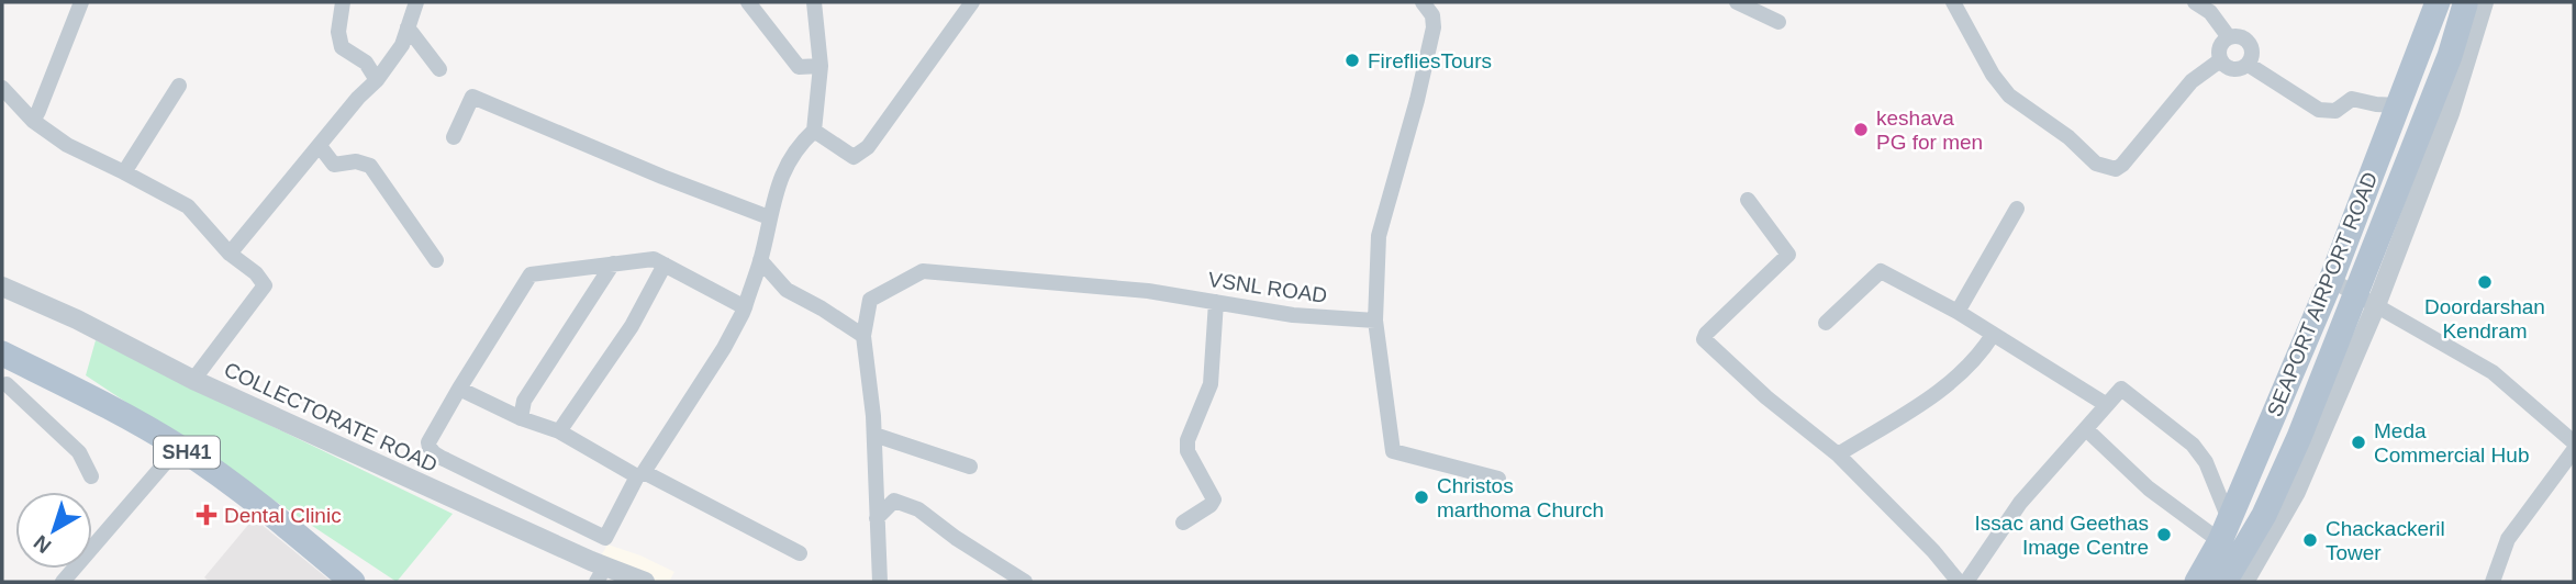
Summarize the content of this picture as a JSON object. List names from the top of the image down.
{
  "streets": {
    "main road": ["SEAPORT AIRPORT ROAD", "SH41"],
    "street": ["VSNL ROAD", "COLLECTORATE ROAD"]
  },
  "places": {
    "other": [
      "FirefliesTours",
      "keshava PG for men",
      "Doordarshan Kendram",
      "Meda Commercial Hub",
      "Christos marthoma Church",
      "Issac and Geethas Image Centre",
      "Chackackeril Tower"
    ],
    "health": ["Dental Clinic"]
  },
  "north": "bottom left"
}
